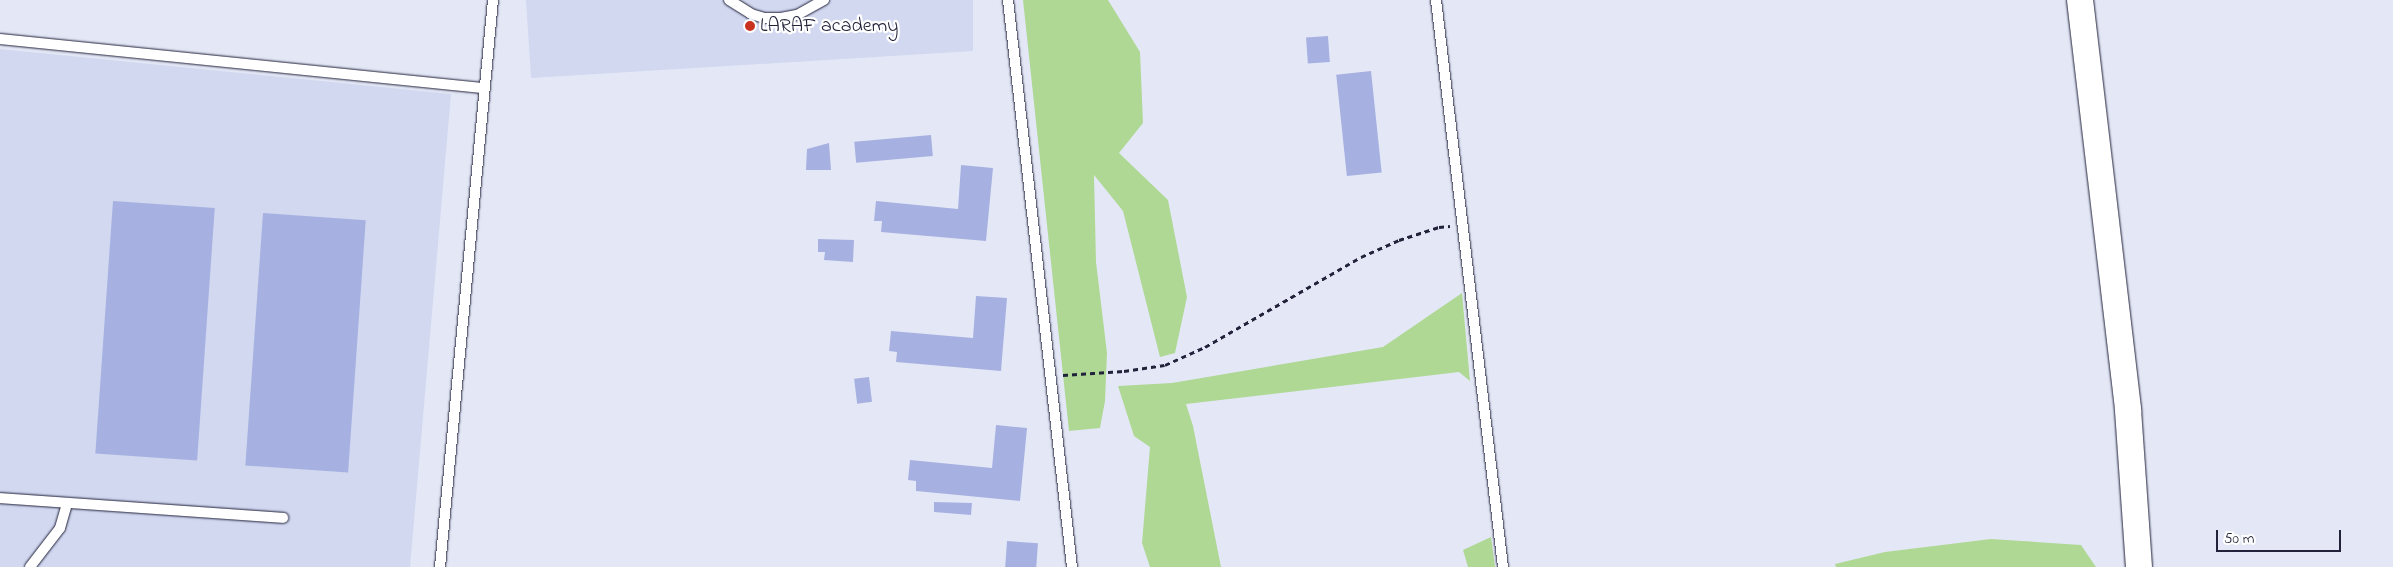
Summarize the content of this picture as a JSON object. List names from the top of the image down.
{
  "places": ["LARAF academy"],
  "scale_bar": "50 m"
}
